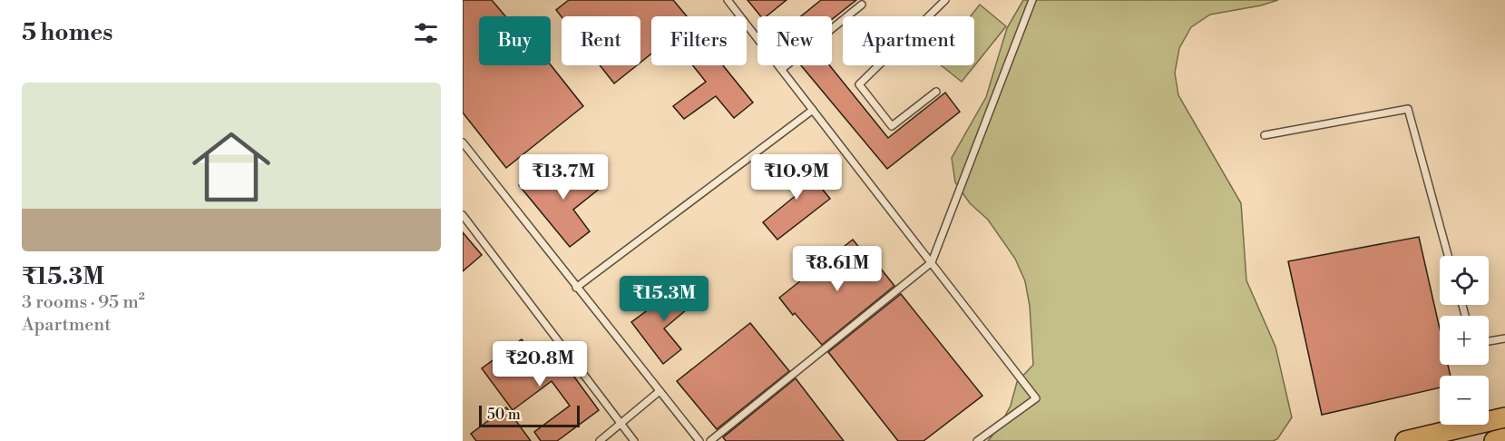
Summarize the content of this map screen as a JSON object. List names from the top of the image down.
{
  "scale_bar": "50 m",
  "page": {
    "heading": "5 homes",
    "chip": [
      "Buy",
      "Rent",
      "Filters",
      "New",
      "Apartment"
    ],
    "list": [
      {
        "name": "₹15.3M",
        "note": "3 rooms · 95 m² · Apartment"
      }
    ],
    "price": [
      "₹13.7M",
      "₹10.9M",
      "₹8.61M",
      "₹15.3M",
      "₹20.8M"
    ],
    "map_buttons": ["+", "−"],
    "scale": "50 m"
  }
}
